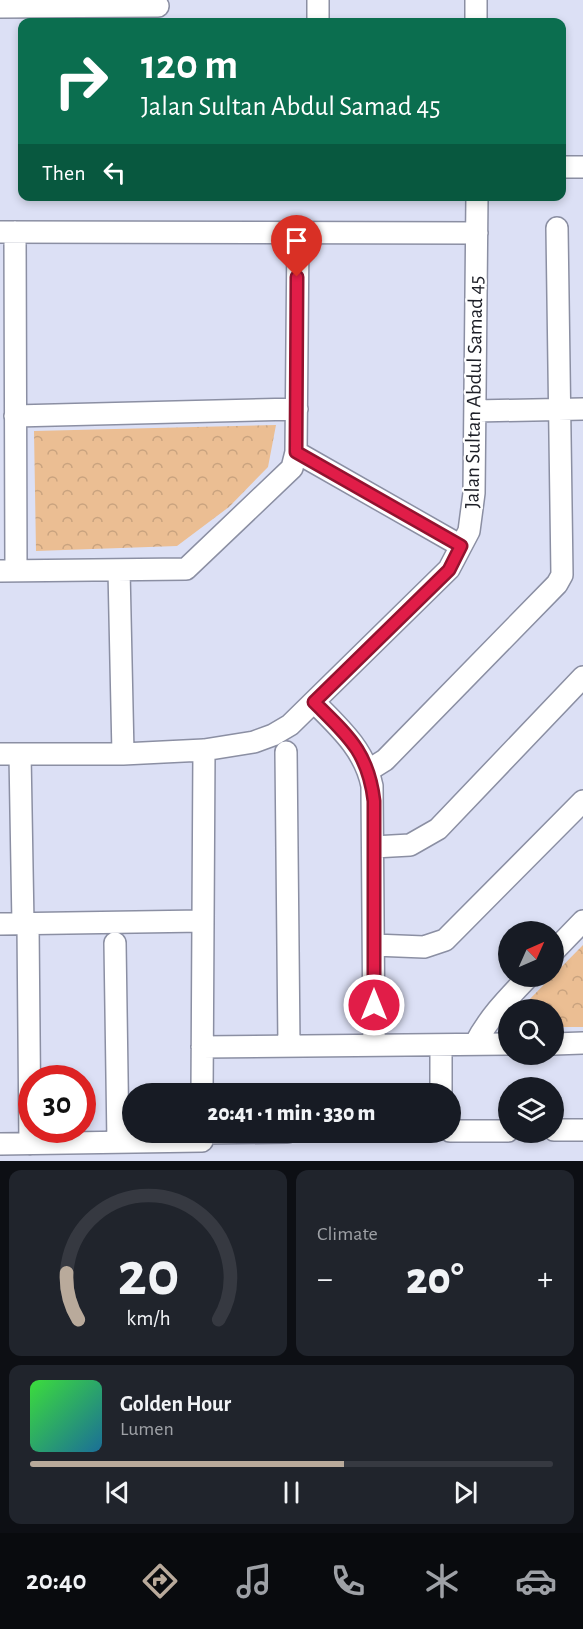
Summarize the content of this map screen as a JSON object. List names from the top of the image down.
{
  "streets": {
    "street": ["Jalan Sultan Abdul Samad 45"]
  },
  "north": "top right",
  "page": {
    "turn": ["120 m", "Jalan Sultan Abdul Samad 45"],
    "then": "Then",
    "limit": "30",
    "trip": "20:41 · 1 min · 330 m",
    "tile": "Climate",
    "heat": ["−", "20°", "+"],
    "song": ["Golden Hour", "Lumen"],
    "tabs": "20:40",
    "gauge": ["20", "km/h"]
  }
}
